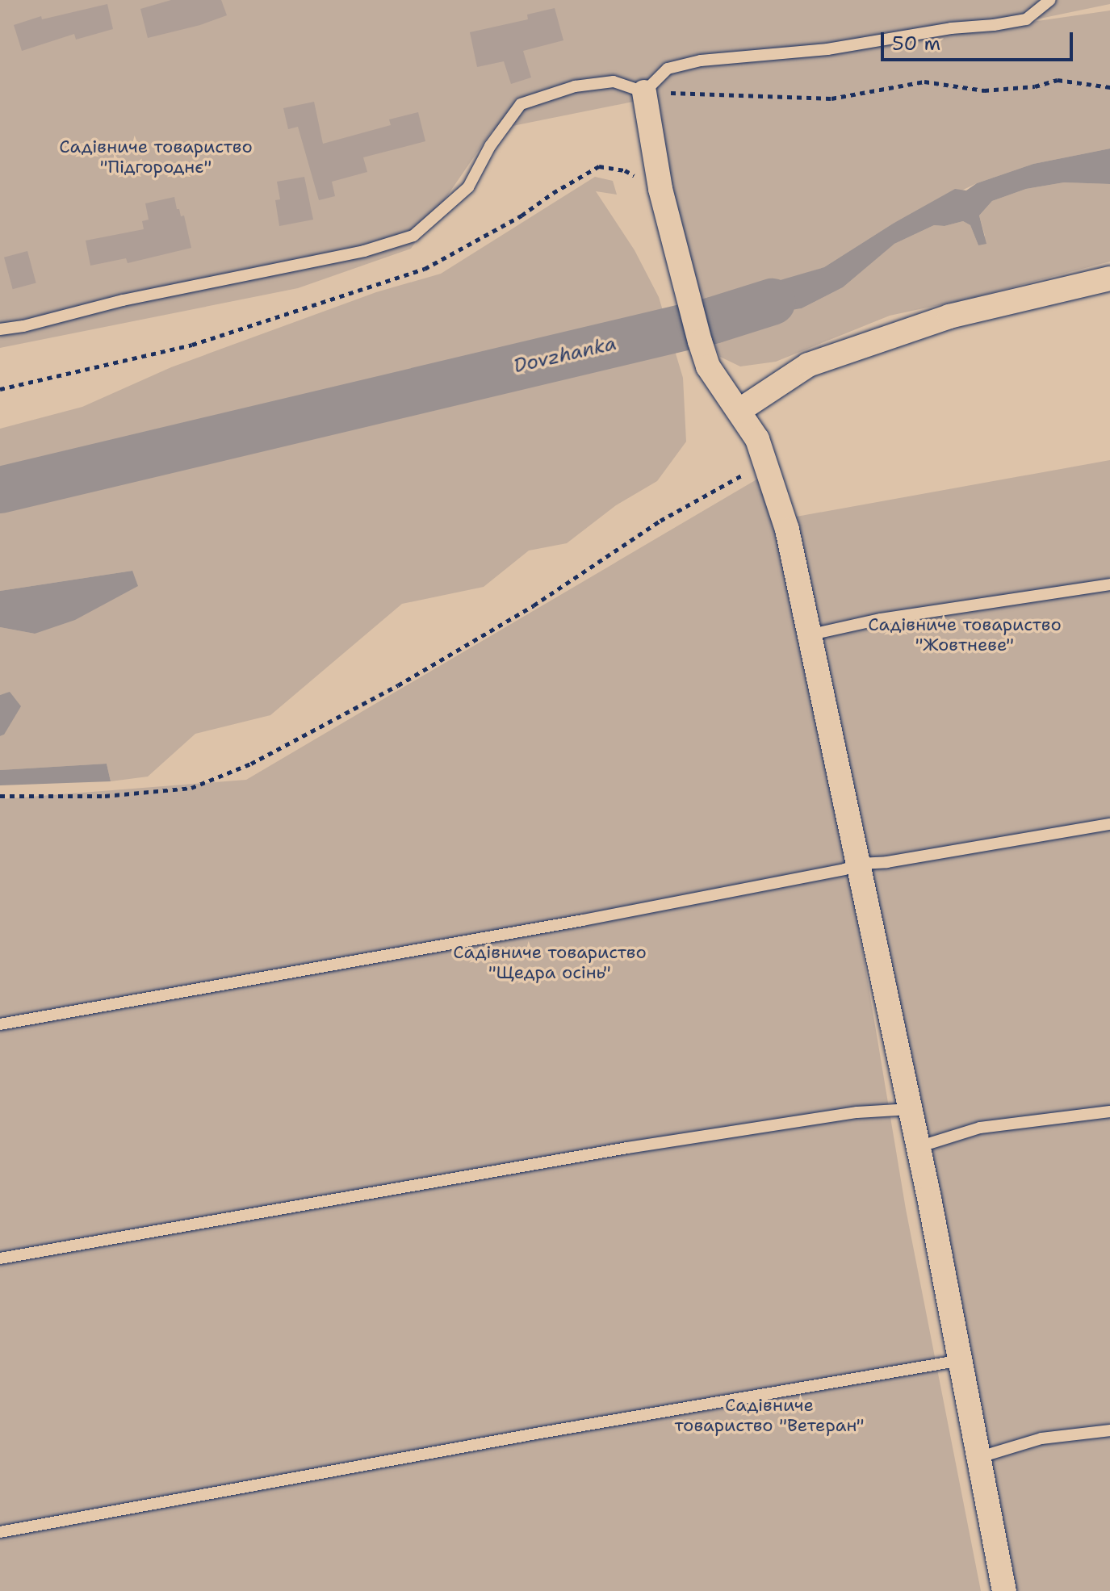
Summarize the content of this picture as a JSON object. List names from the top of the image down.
{
  "water": ["Dovzhanka"],
  "parks": [
    "Садівниче товариство \"Підгороднє\"",
    "Садівниче товариство \"Жовтневе\"",
    "Садівниче товариство \"Щедра осінь\"",
    "Садівниче товариство \"Ветеран\""
  ],
  "scale_bar": "50 m"
}
